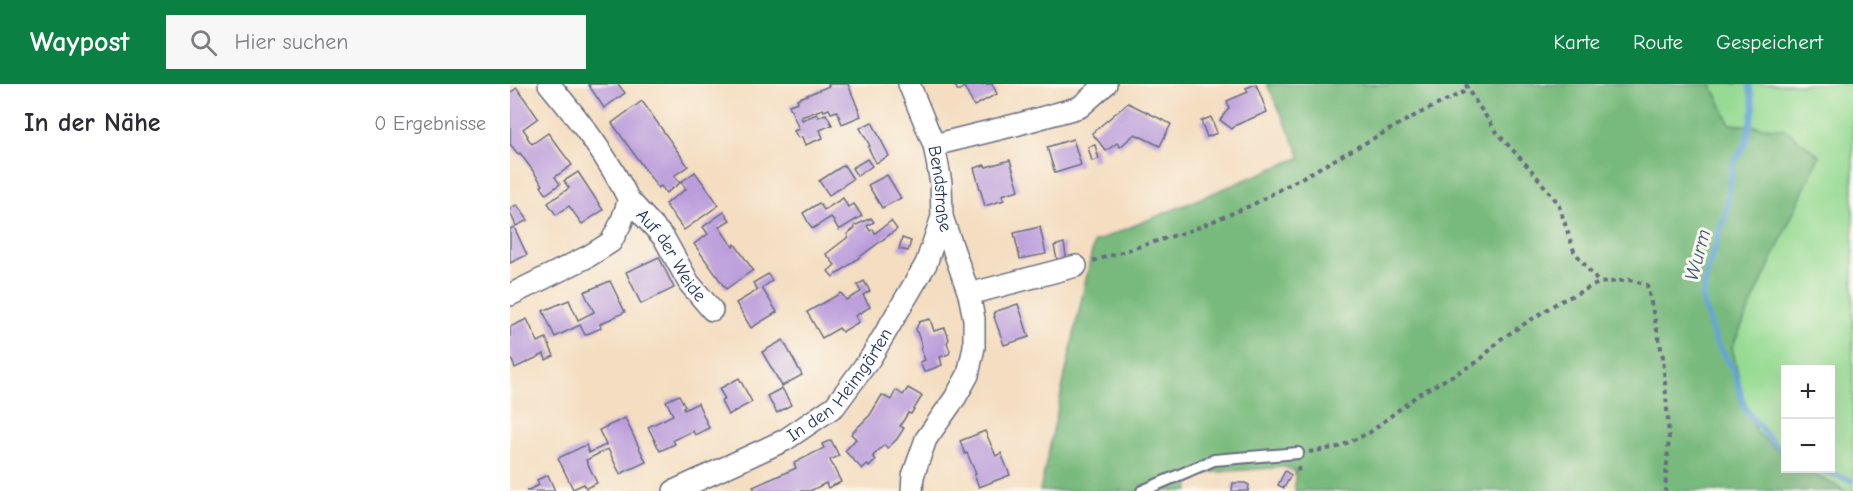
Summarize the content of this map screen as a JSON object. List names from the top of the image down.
{
  "streets": {
    "street": ["Bendstraße", "Auf der Weide", "In den Heimgärten"]
  },
  "crossings": [
    ["Bendstraße", "In den Heimgärten"]
  ],
  "water": ["Wurm"],
  "page": {
    "header": "Waypost",
    "search": "Hier suchen",
    "nav": ["Karte", "Route", "Gespeichert"],
    "heading": ["In der Nähe", "0 Ergebnisse"],
    "map_buttons": ["+", "−"]
  }
}
